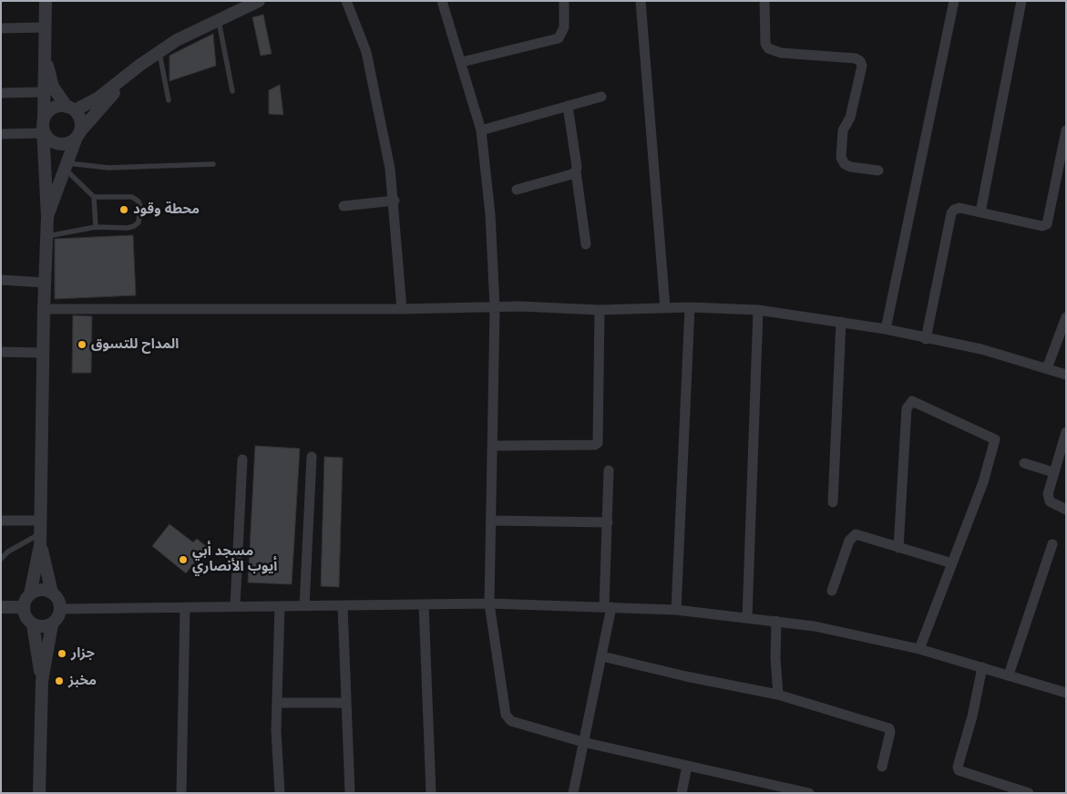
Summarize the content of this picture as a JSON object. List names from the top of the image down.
{
  "places": [
    "محطة وقود",
    "المداح للتسوق",
    "مسجد أبي أيوب الأنصاري",
    "جزار",
    "مخبز"
  ]
}
